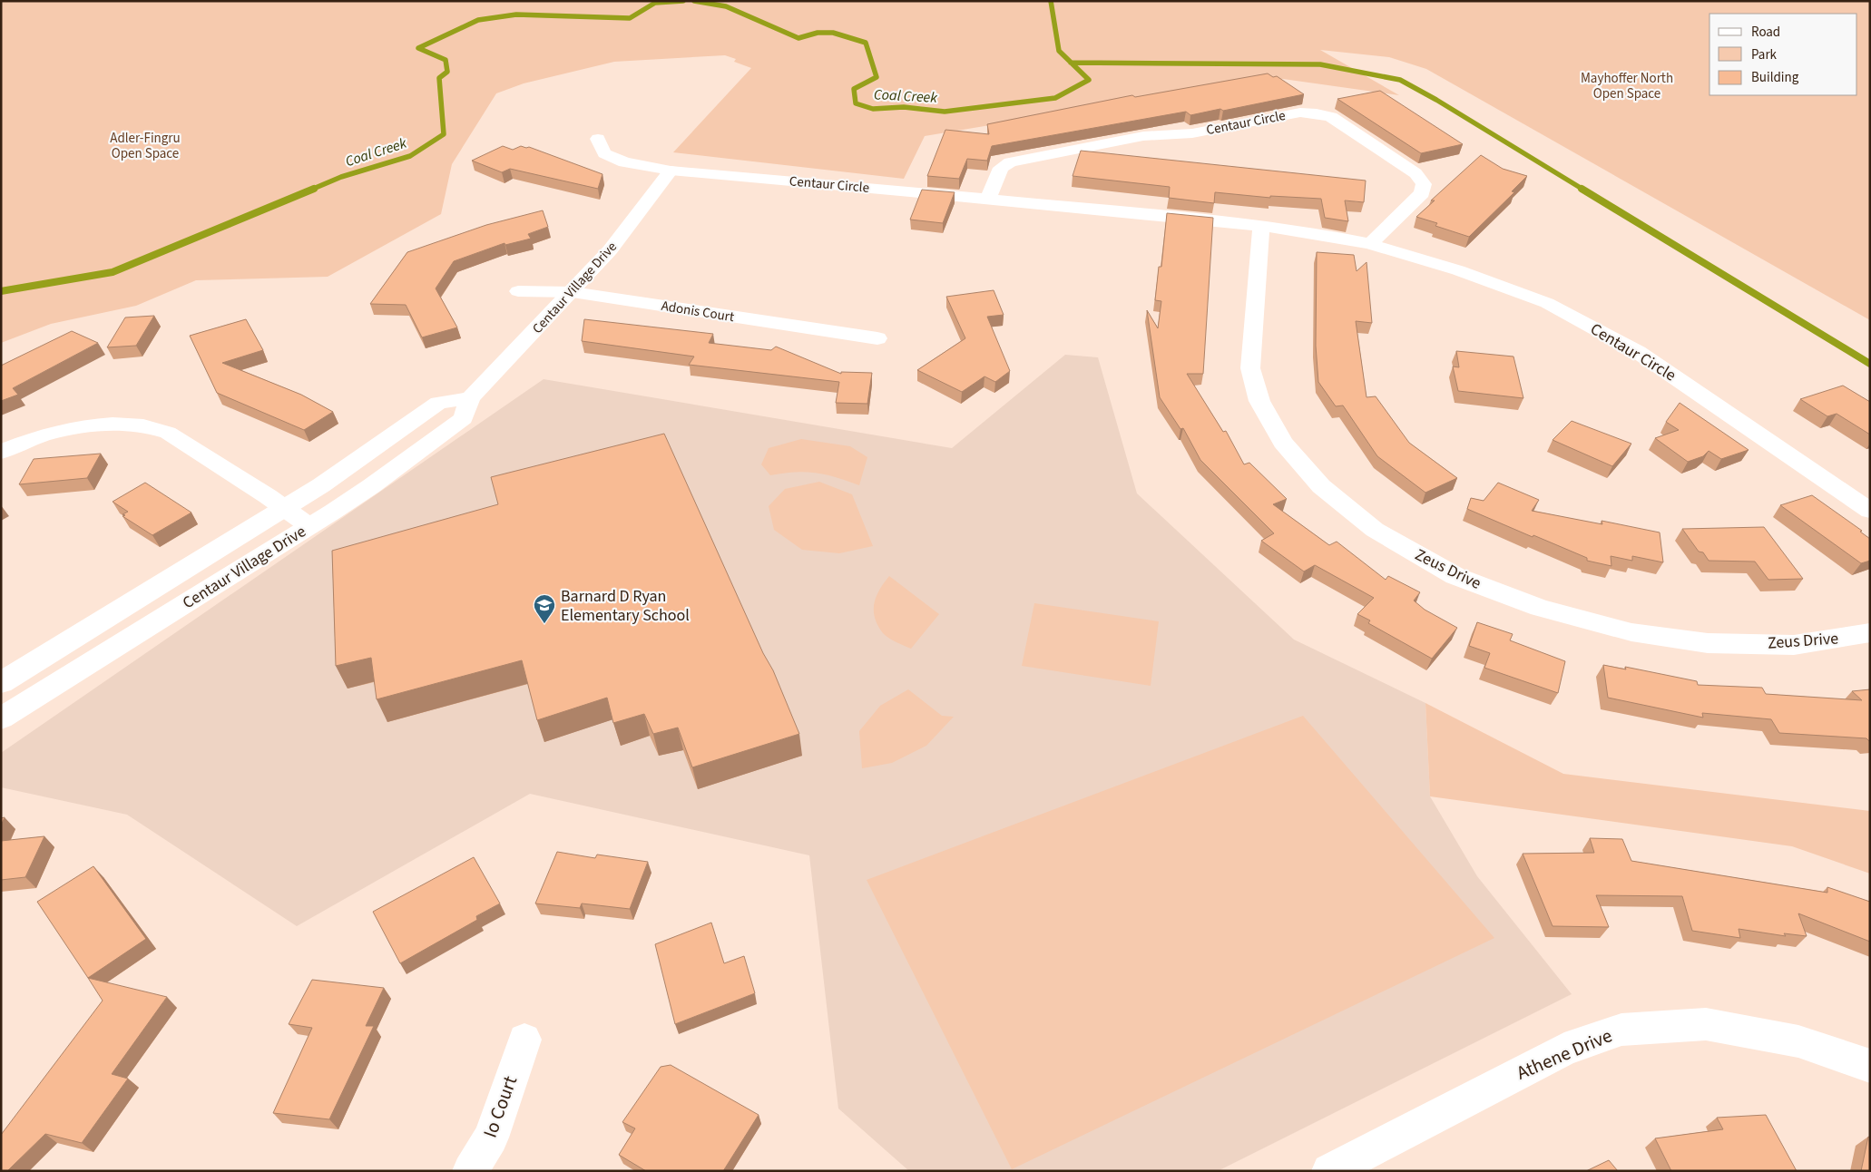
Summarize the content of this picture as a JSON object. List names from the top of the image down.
{
  "streets": {
    "street": [
      "Centaur Circle",
      "Centaur Village Drive",
      "Adonis Court",
      "Zeus Drive",
      "Athene Drive",
      "Io Court"
    ]
  },
  "crossings": [
    ["Centaur Circle", "Centaur Village Drive"],
    ["Centaur Circle", "Zeus Drive"],
    ["Centaur Village Drive", "Adonis Court"]
  ],
  "water": ["Coal Creek"],
  "parks": ["Mayhoffer North Open Space", "Adler-Fingru Open Space"],
  "places": {
    "school or university": ["Barnard D Ryan Elementary School"]
  },
  "legend": ["Road", "Park", "Building"]
}
